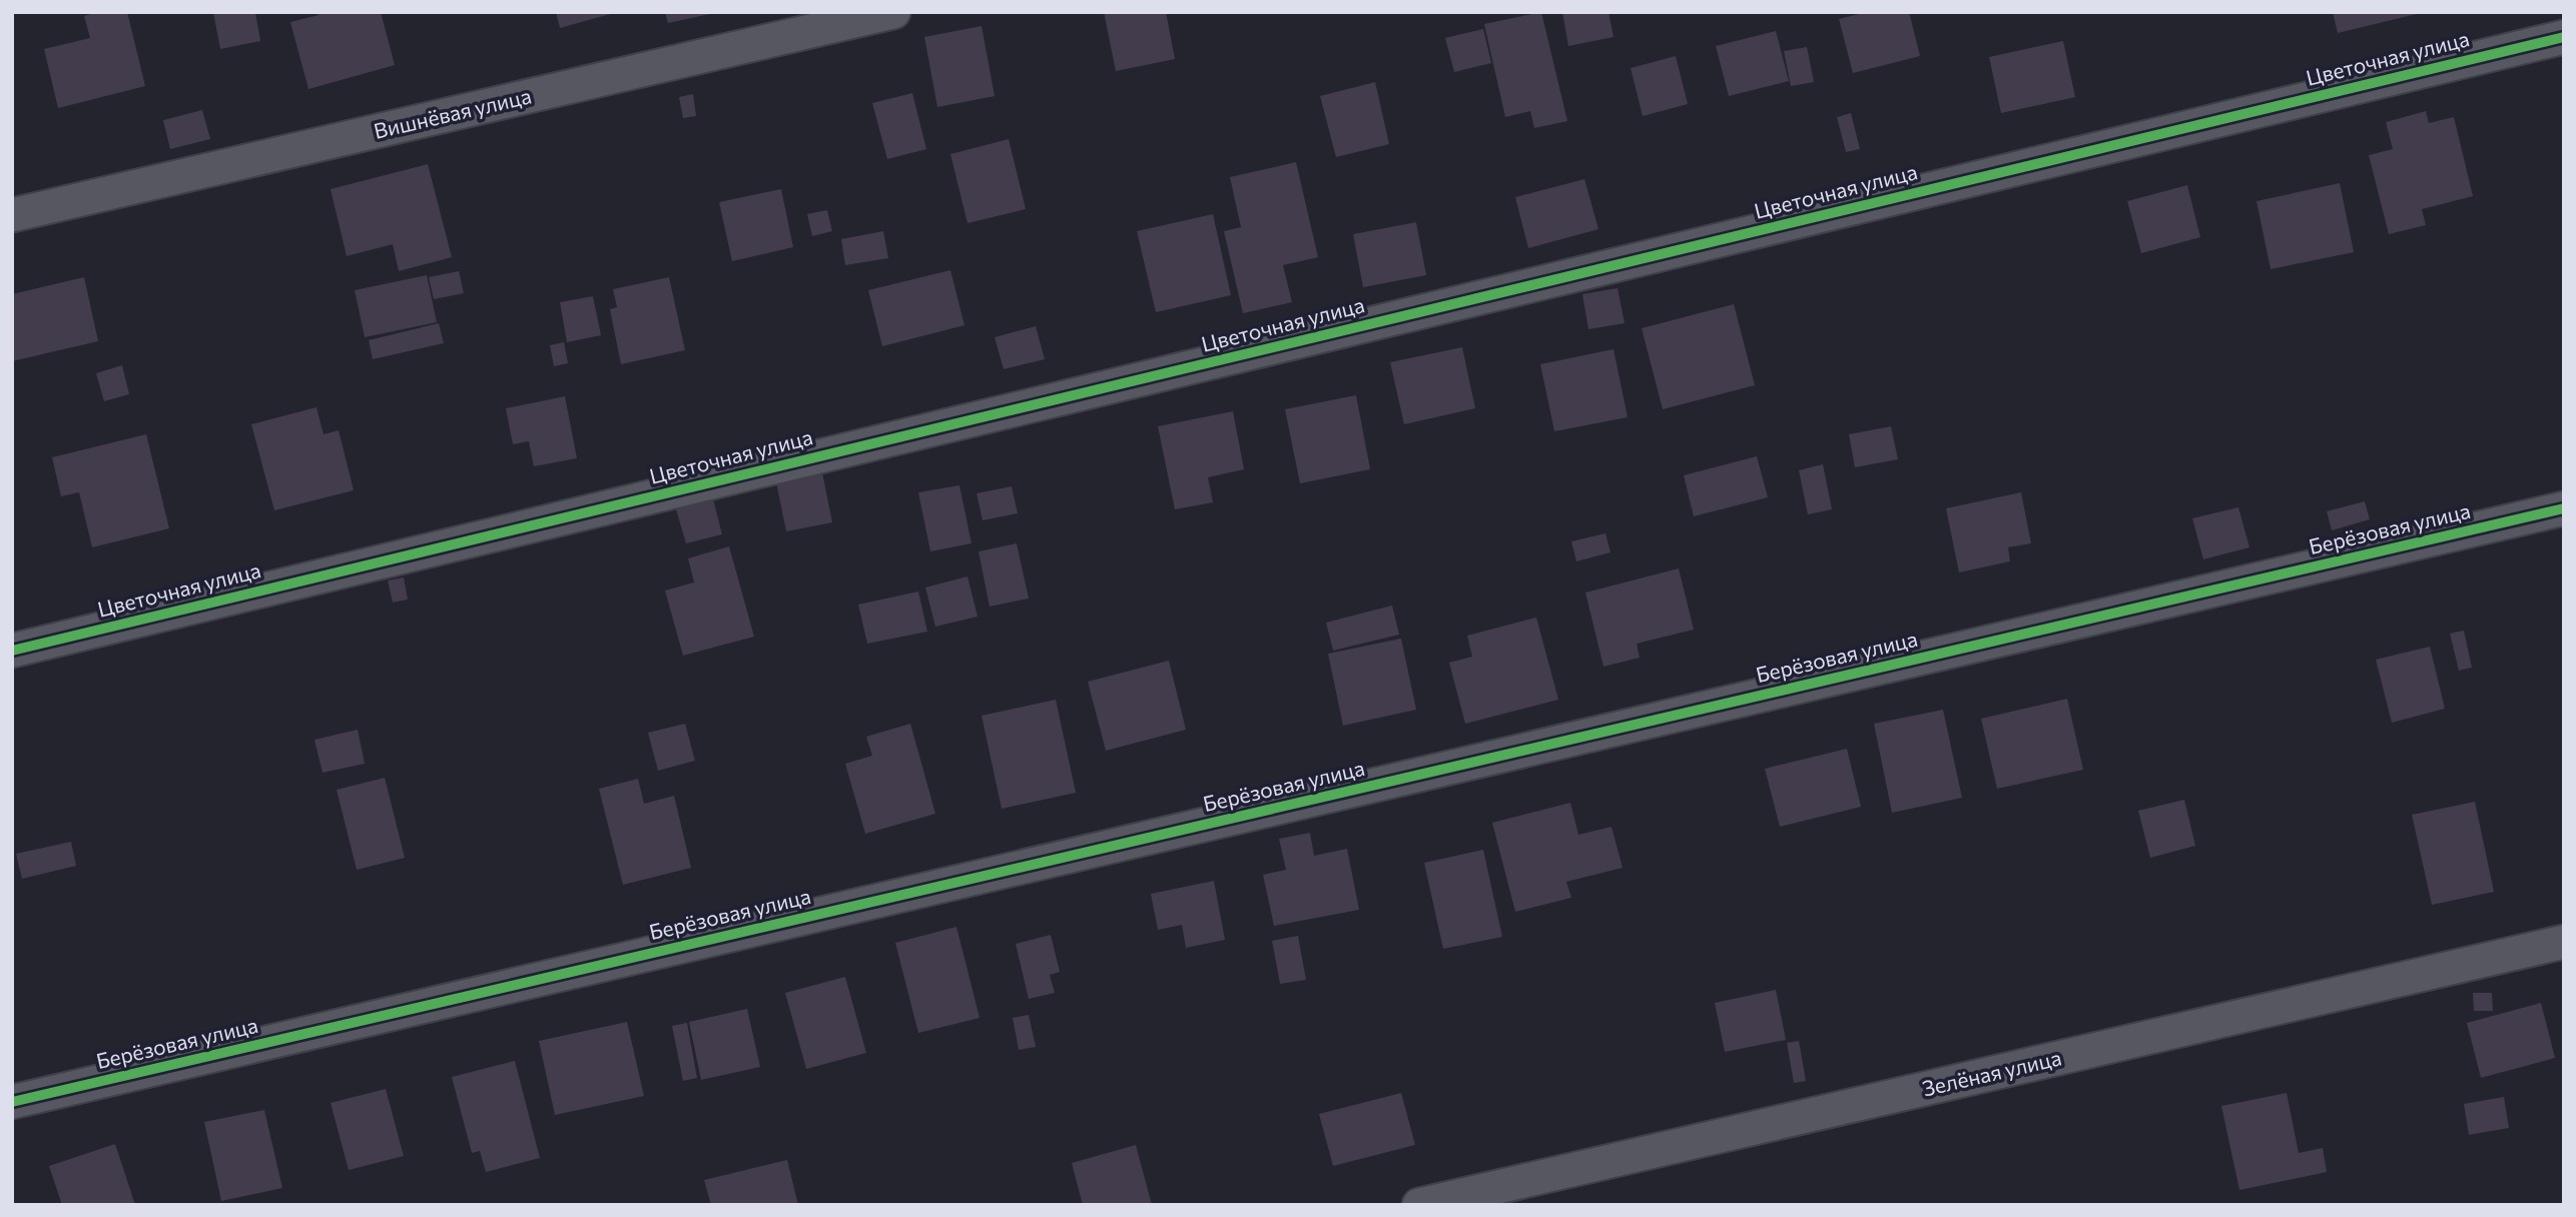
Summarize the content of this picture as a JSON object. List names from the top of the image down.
{
  "streets": {
    "street": [
      "Цветочная улица",
      "Вишнёвая улица",
      "Берёзовая улица",
      "Зелёная улица"
    ]
  }
}
